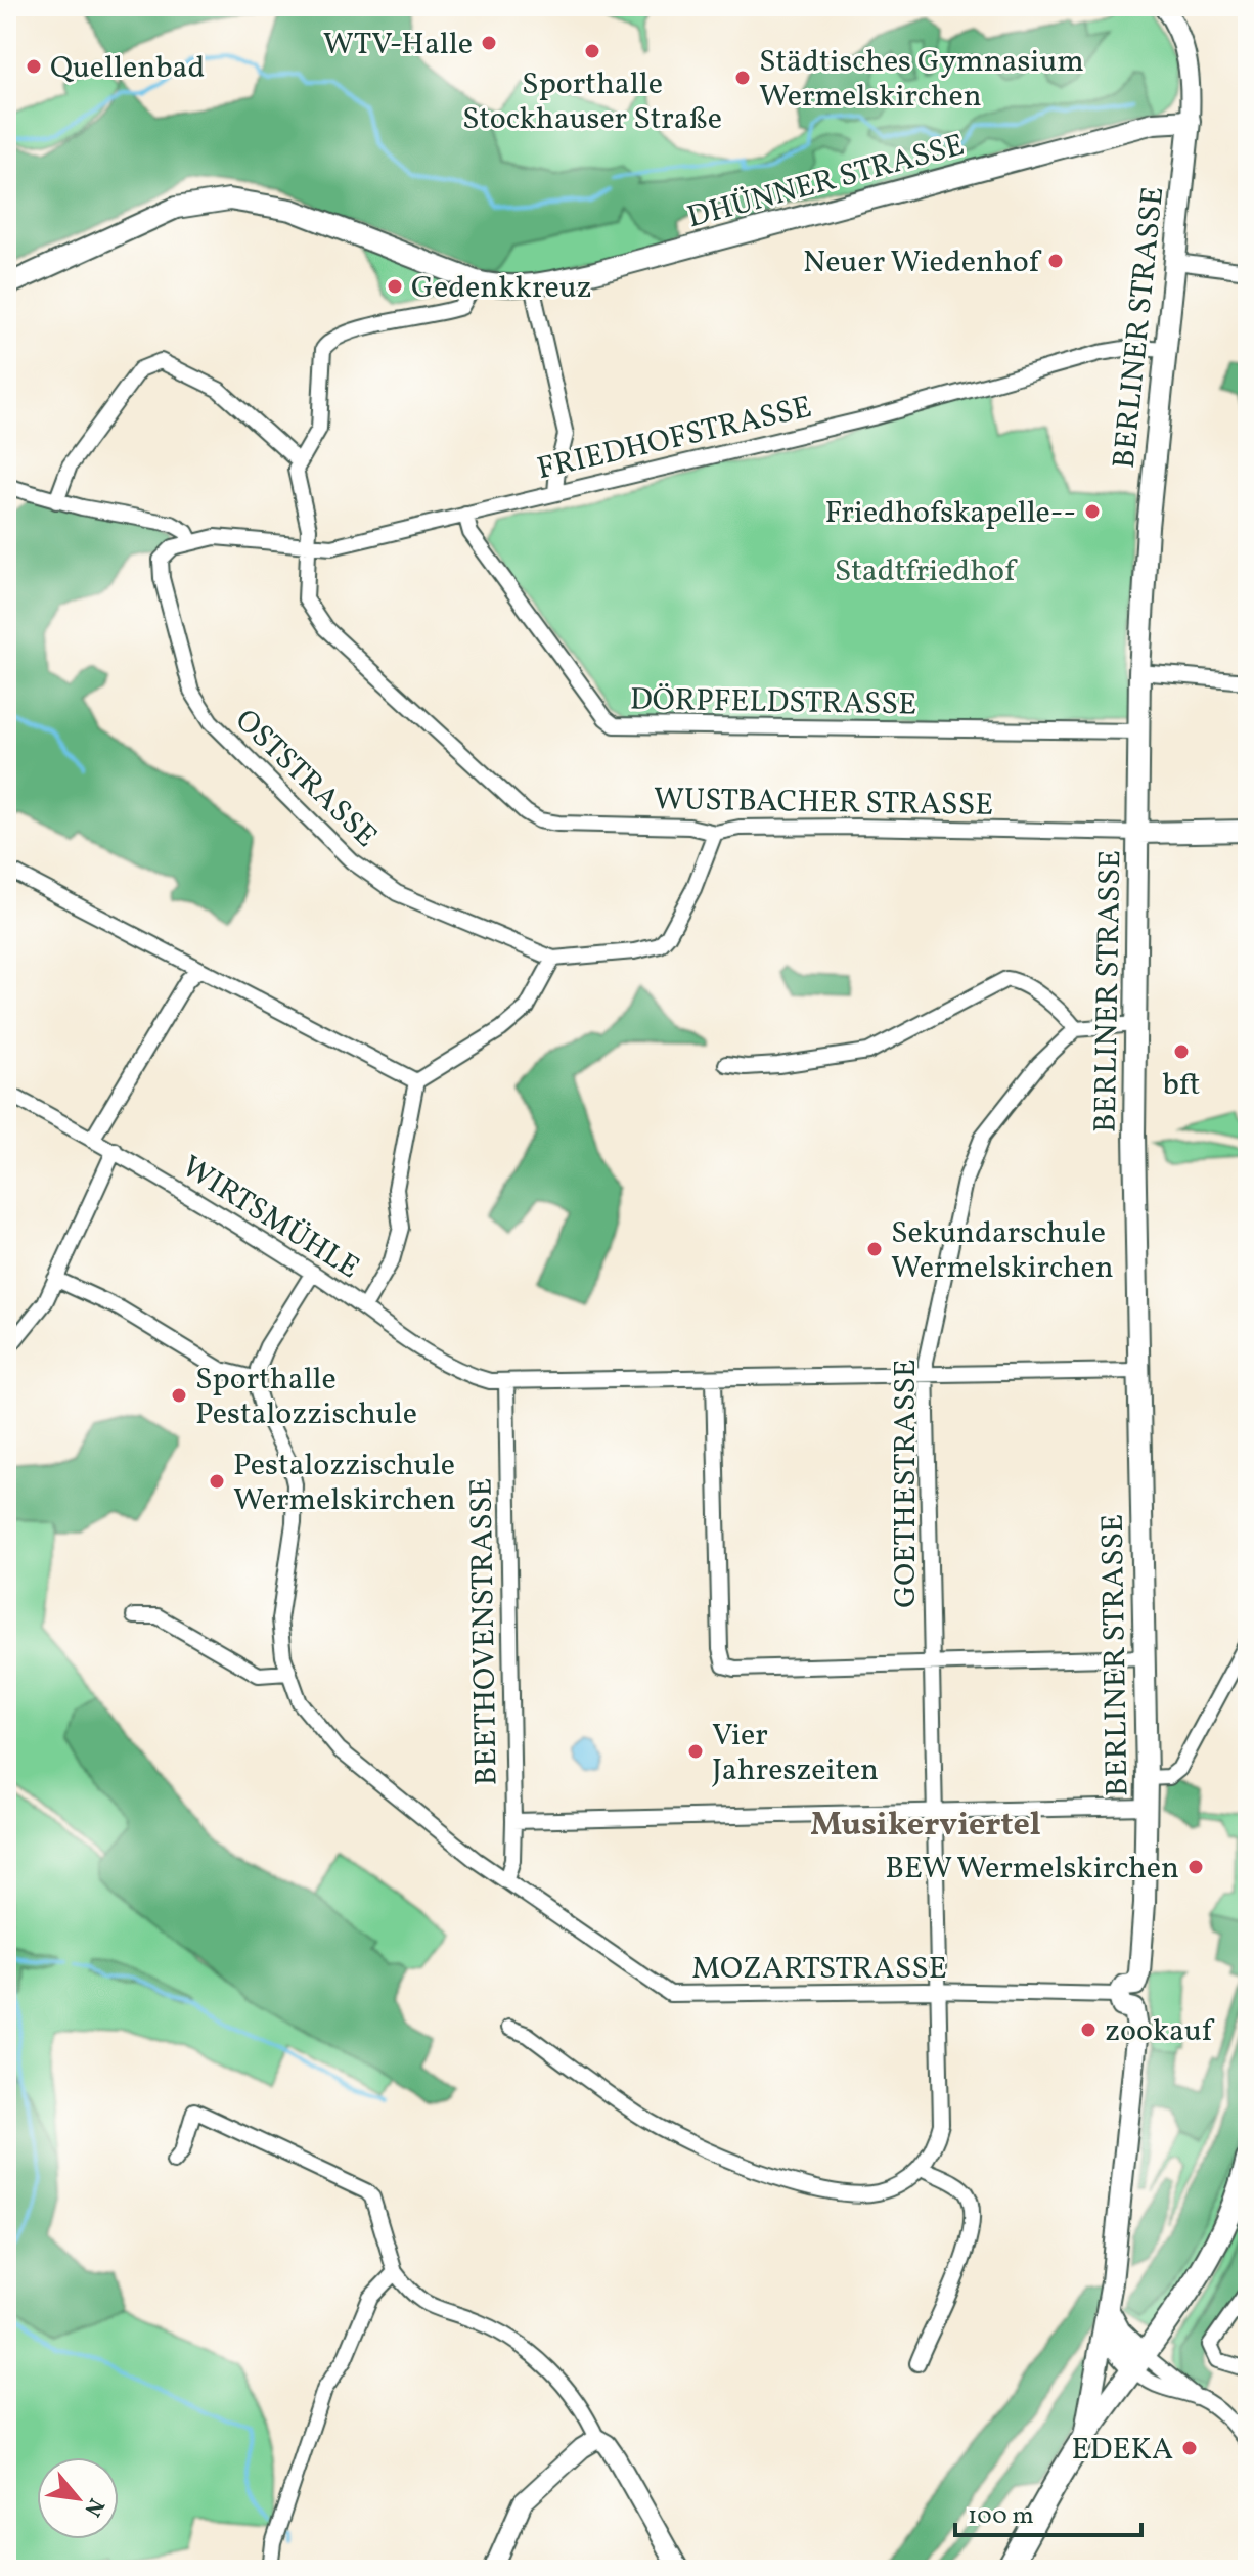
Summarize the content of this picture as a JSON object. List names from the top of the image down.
{
  "streets": {
    "main road": ["DHÜNNER STRASSE", "BERLINER STRASSE"],
    "street": [
      "FRIEDHOFSTRASSE",
      "DÖRPFELDSTRASSE",
      "OSTSTRASSE",
      "WUSTBACHER STRASSE",
      "WIRTSMÜHLE",
      "GOETHESTRASSE",
      "BEETHOVENSTRASSE",
      "MOZARTSTRASSE"
    ]
  },
  "crossings": [
    ["DHÜNNER STRASSE", "BERLINER STRASSE"],
    ["BERLINER STRASSE", "FRIEDHOFSTRASSE"],
    ["BERLINER STRASSE", "DÖRPFELDSTRASSE"],
    ["BERLINER STRASSE", "WUSTBACHER STRASSE"],
    ["BERLINER STRASSE", "WIRTSMÜHLE"],
    ["BERLINER STRASSE", "MOZARTSTRASSE"],
    ["FRIEDHOFSTRASSE", "DÖRPFELDSTRASSE"],
    ["FRIEDHOFSTRASSE", "OSTSTRASSE"],
    ["FRIEDHOFSTRASSE", "WUSTBACHER STRASSE"],
    ["WIRTSMÜHLE", "GOETHESTRASSE"],
    ["WIRTSMÜHLE", "BEETHOVENSTRASSE"],
    ["GOETHESTRASSE", "MOZARTSTRASSE"],
    ["BEETHOVENSTRASSE", "MOZARTSTRASSE"]
  ],
  "districts": ["Musikerviertel"],
  "parks": ["Stadtfriedhof"],
  "places": [
    "WTV-Halle",
    "Sporthalle Stockhauser Straße",
    "Quellenbad",
    "Städtisches Gymnasium Wermelskirchen",
    "Neuer Wiedenhof",
    "Gedenkkreuz",
    "Friedhofskapelle--",
    "bft",
    "Sekundarschule Wermelskirchen",
    "Sporthalle Pestalozzischule",
    "Pestalozzischule Wermelskirchen",
    "Vier Jahreszeiten",
    "BEW Wermelskirchen",
    "zookauf",
    "EDEKA"
  ],
  "scale_bar": "100 m",
  "north": "bottom right"
}
